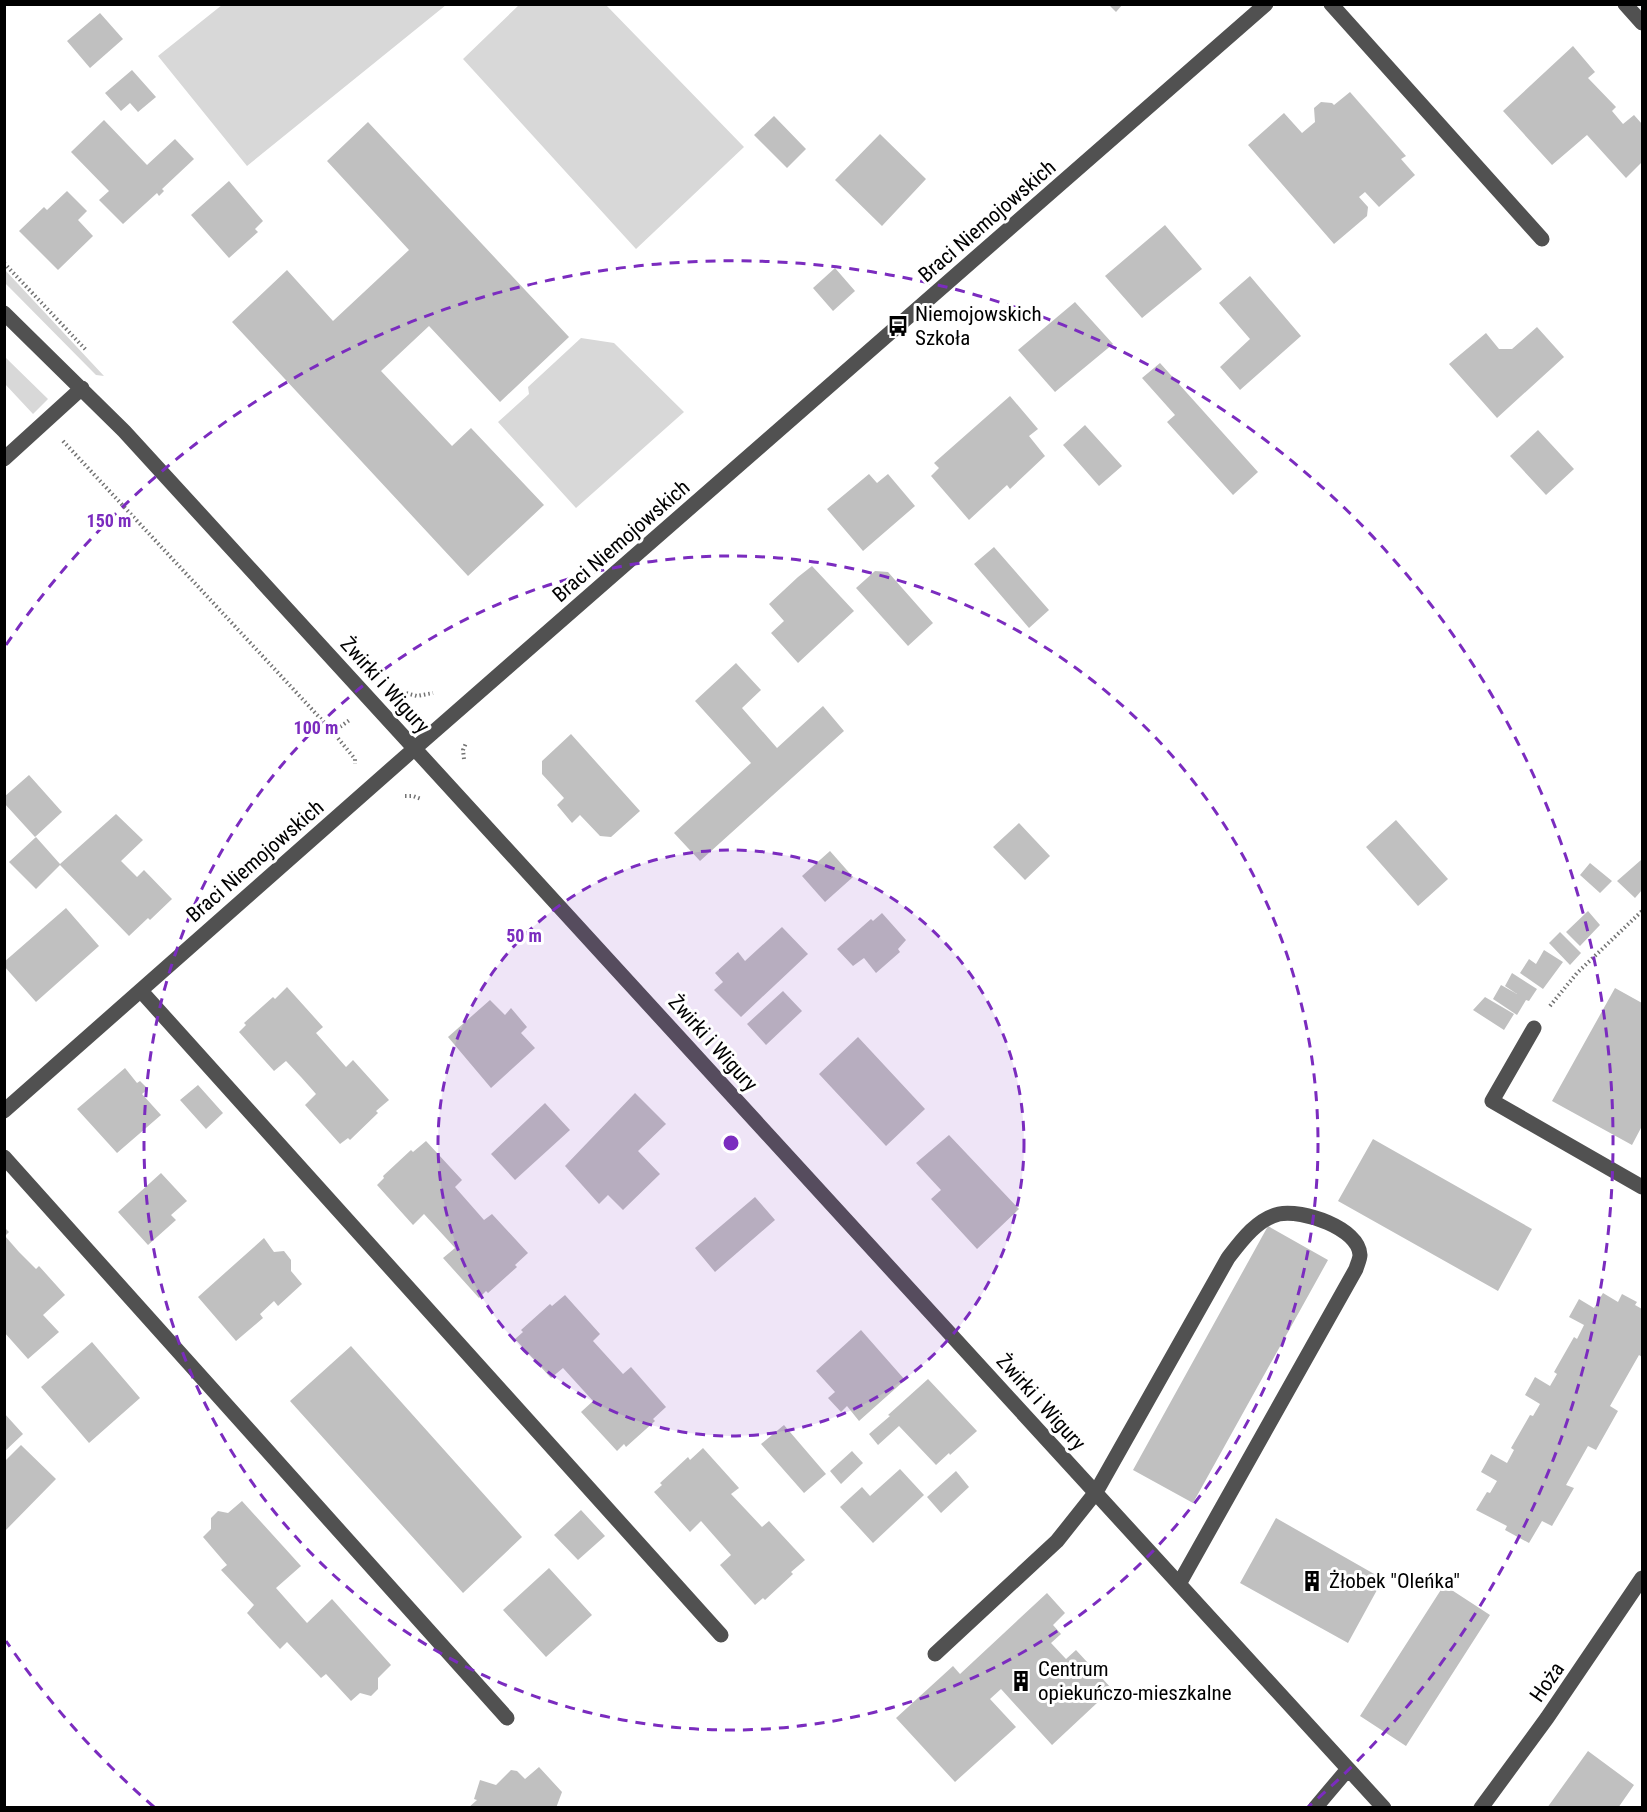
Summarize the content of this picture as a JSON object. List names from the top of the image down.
{
  "streets": {
    "street": ["Braci Niemojowskich", "Żwirki i Wigury", "Hoża"]
  },
  "crossings": [
    ["Braci Niemojowskich", "Żwirki i Wigury"]
  ],
  "places": {
    "bus stop": ["Niemojowskich Szkoła"],
    "building": ["Żłobek \"Oleńka\"", "Centrum opiekuńczo-mieszkalne"]
  },
  "rings": ["150 m", "100 m", "50 m"]
}
